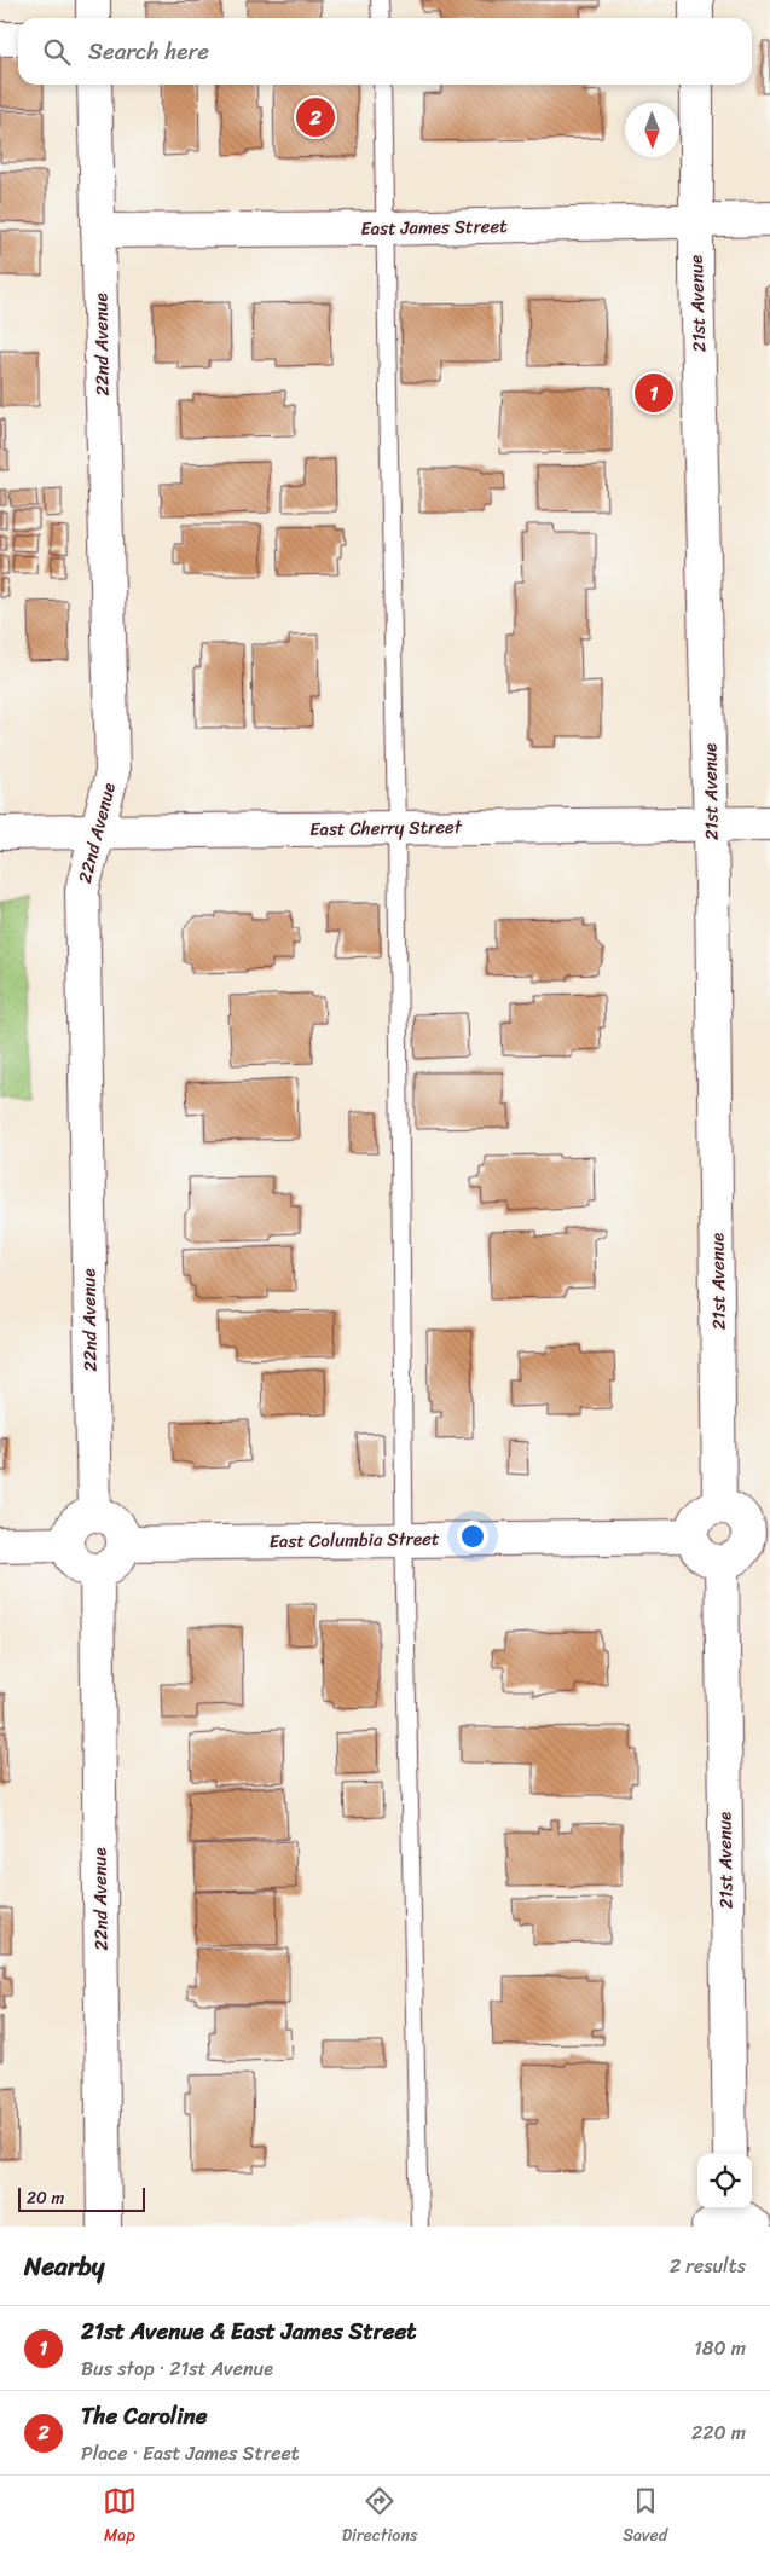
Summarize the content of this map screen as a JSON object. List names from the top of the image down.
{
  "streets": {
    "street": [
      "East James Street",
      "21st Avenue",
      "22nd Avenue",
      "East Cherry Street",
      "East Columbia Street"
    ]
  },
  "crossings": [
    ["East James Street", "21st Avenue"],
    ["East James Street", "22nd Avenue"],
    ["21st Avenue", "East Cherry Street"],
    ["21st Avenue", "East Columbia Street"],
    ["22nd Avenue", "East Cherry Street"],
    ["22nd Avenue", "East Columbia Street"]
  ],
  "scale_bar": "20 m",
  "north": "bottom",
  "page": {
    "search": "Search here",
    "pins": ["2", "1"],
    "scale": "20 m",
    "heading": ["Nearby", "2 results"],
    "list": [
      {
        "mark": "1",
        "name": "21st Avenue & East James Street",
        "note": "Bus stop · 21st Avenue",
        "value": "180 m"
      },
      {
        "mark": "2",
        "name": "The Caroline",
        "note": "Place · East James Street",
        "value": "220 m"
      }
    ],
    "nav": ["Map", "Directions", "Saved"]
  }
}
